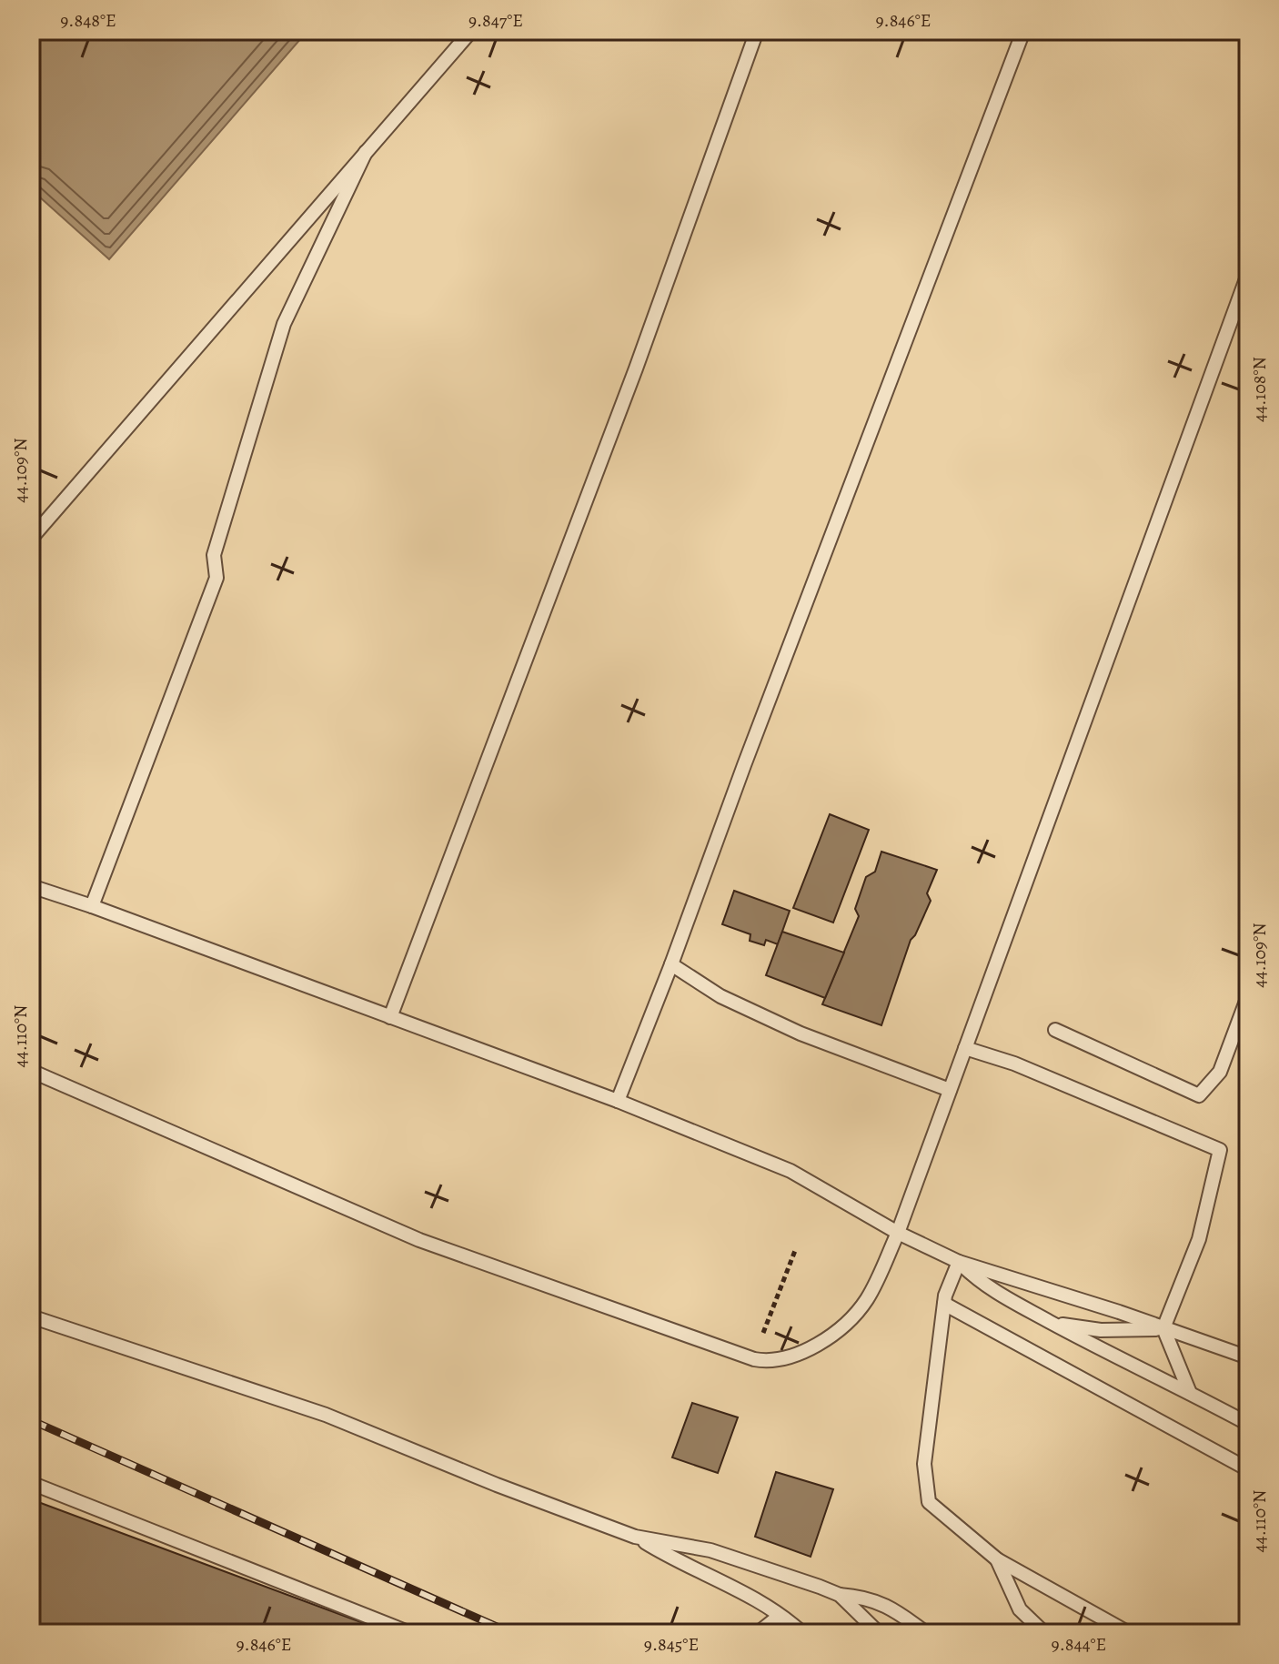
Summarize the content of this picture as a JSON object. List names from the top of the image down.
{
  "coordinates": [
    "9.848°E",
    "9.847°E",
    "9.846°E",
    "44.108°N",
    "44.109°N",
    "44.110°N",
    "9.845°E",
    "9.844°E"
  ]
}
